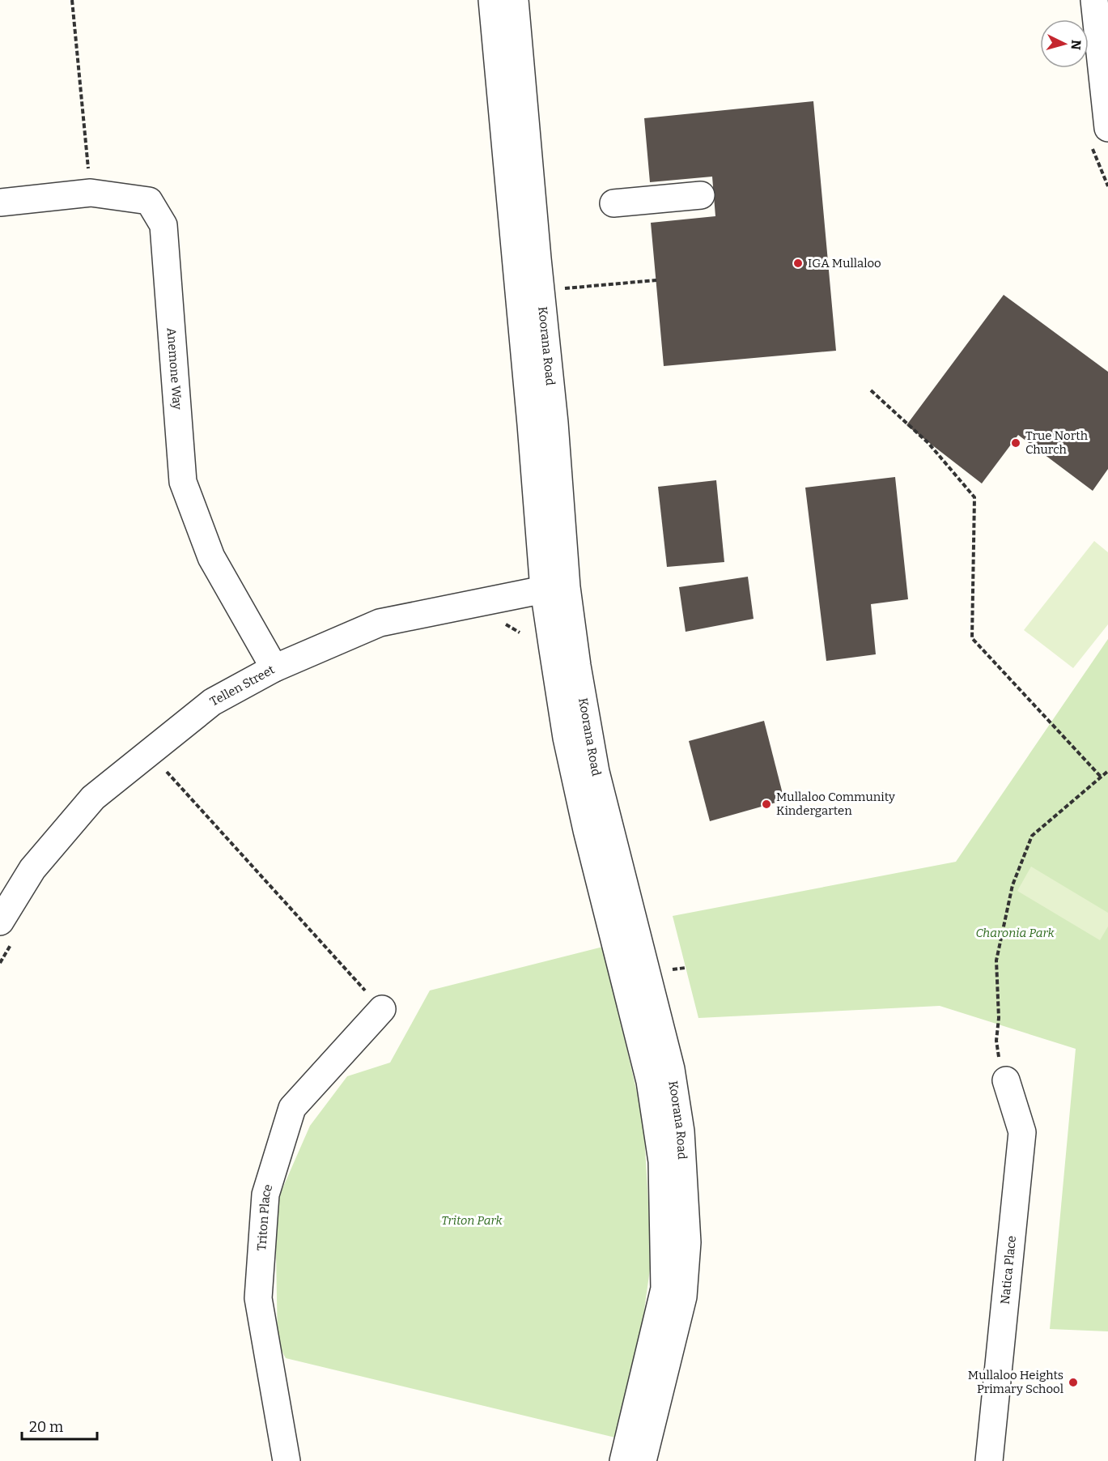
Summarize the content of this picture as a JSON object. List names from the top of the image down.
{
  "streets": {
    "street": [
      "Koorana Road",
      "Anemone Way",
      "Tellen Street",
      "Triton Place",
      "Natica Place"
    ]
  },
  "crossings": [
    ["Koorana Road", "Tellen Street"],
    ["Anemone Way", "Tellen Street"]
  ],
  "parks": ["Charonia Park", "Triton Park"],
  "places": [
    "IGA Mullaloo",
    "True North Church",
    "Mullaloo Community Kindergarten",
    "Mullaloo Heights Primary School"
  ],
  "scale_bar": "20 m",
  "north": "right"
}
